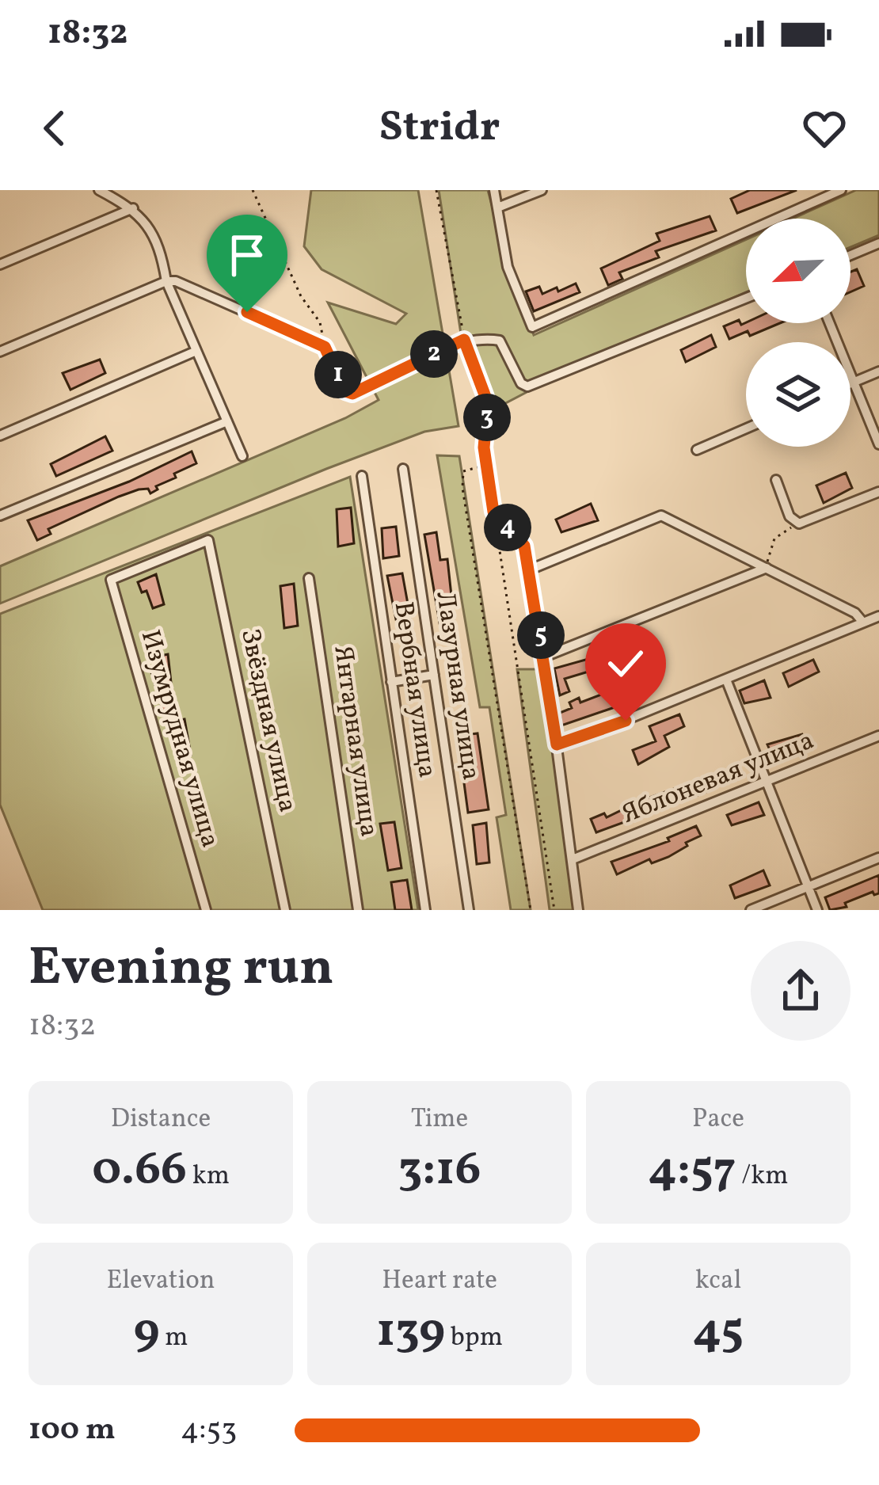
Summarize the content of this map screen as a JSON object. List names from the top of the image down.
{
  "streets": {
    "street": [
      "Лазурная улица",
      "Вербная улица",
      "Звёздная улица",
      "Изумрудная улица",
      "Янтарная улица",
      "Яблоневая улица"
    ]
  },
  "crossings": [
    ["Звёздная улица", "Изумрудная улица"]
  ],
  "north": "bottom left",
  "page": {
    "status": "18:32",
    "header": "Stridr",
    "pins": [
      "2",
      "1",
      "3",
      "4",
      "5"
    ],
    "heading": ["Evening run", "18:32"],
    "stats": [
      ["Distance", "0.66 km"],
      ["Time", "3:16"],
      ["Pace", "4:57 /km"],
      ["Elevation", "9 m"],
      ["Heart rate", "139 bpm"],
      ["kcal", "45"]
    ],
    "list": [
      {
        "name": "100 m",
        "note": "4:53"
      }
    ]
  }
}
